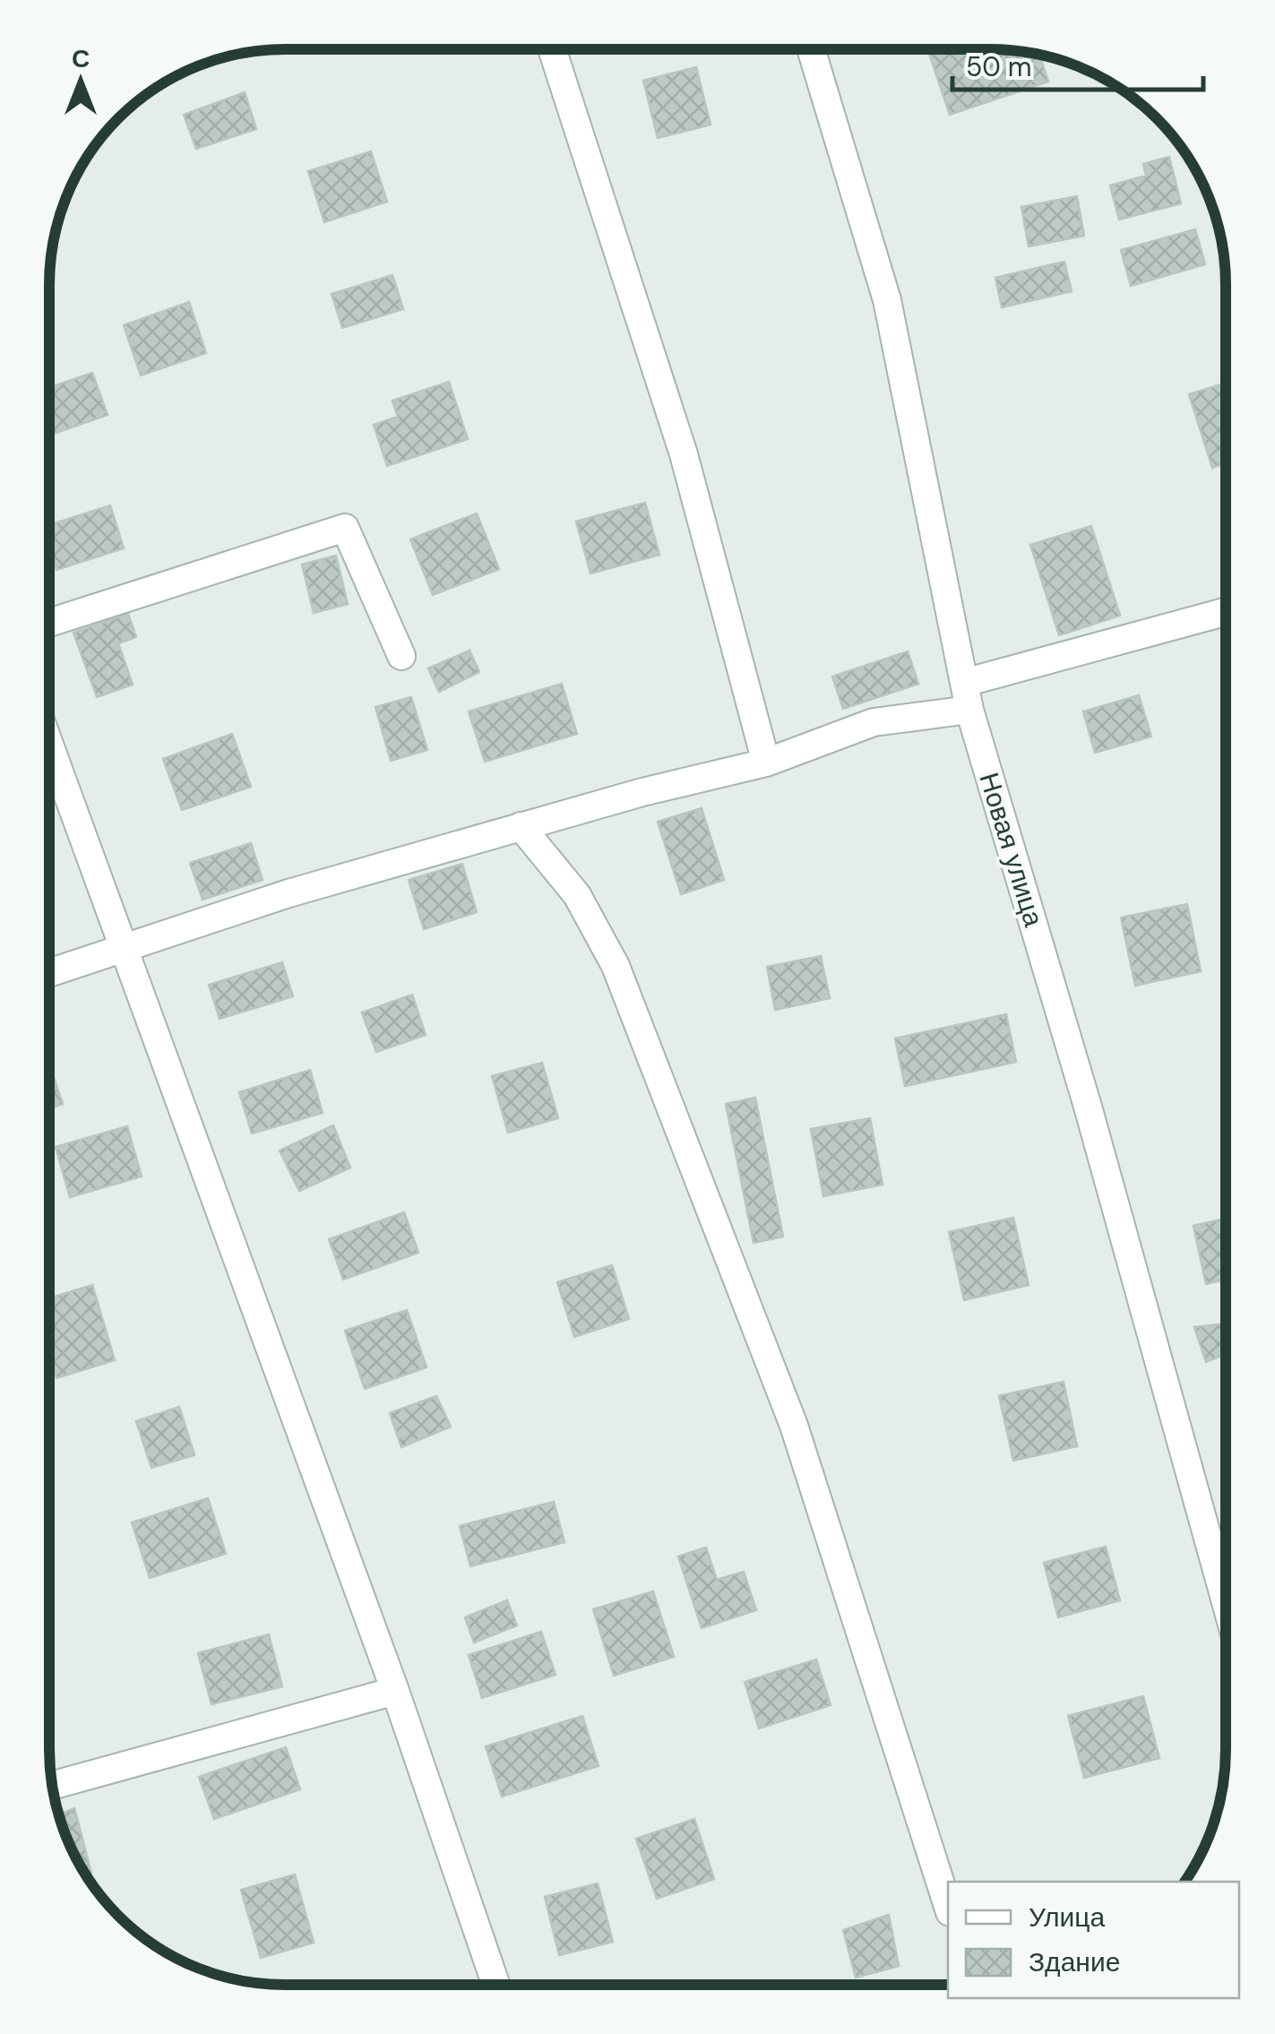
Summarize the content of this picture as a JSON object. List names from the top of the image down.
{
  "streets": {
    "street": ["Новая улица"]
  },
  "legend": ["Улица", "Здание"],
  "scale_bar": "50 m",
  "north": "top"
}
